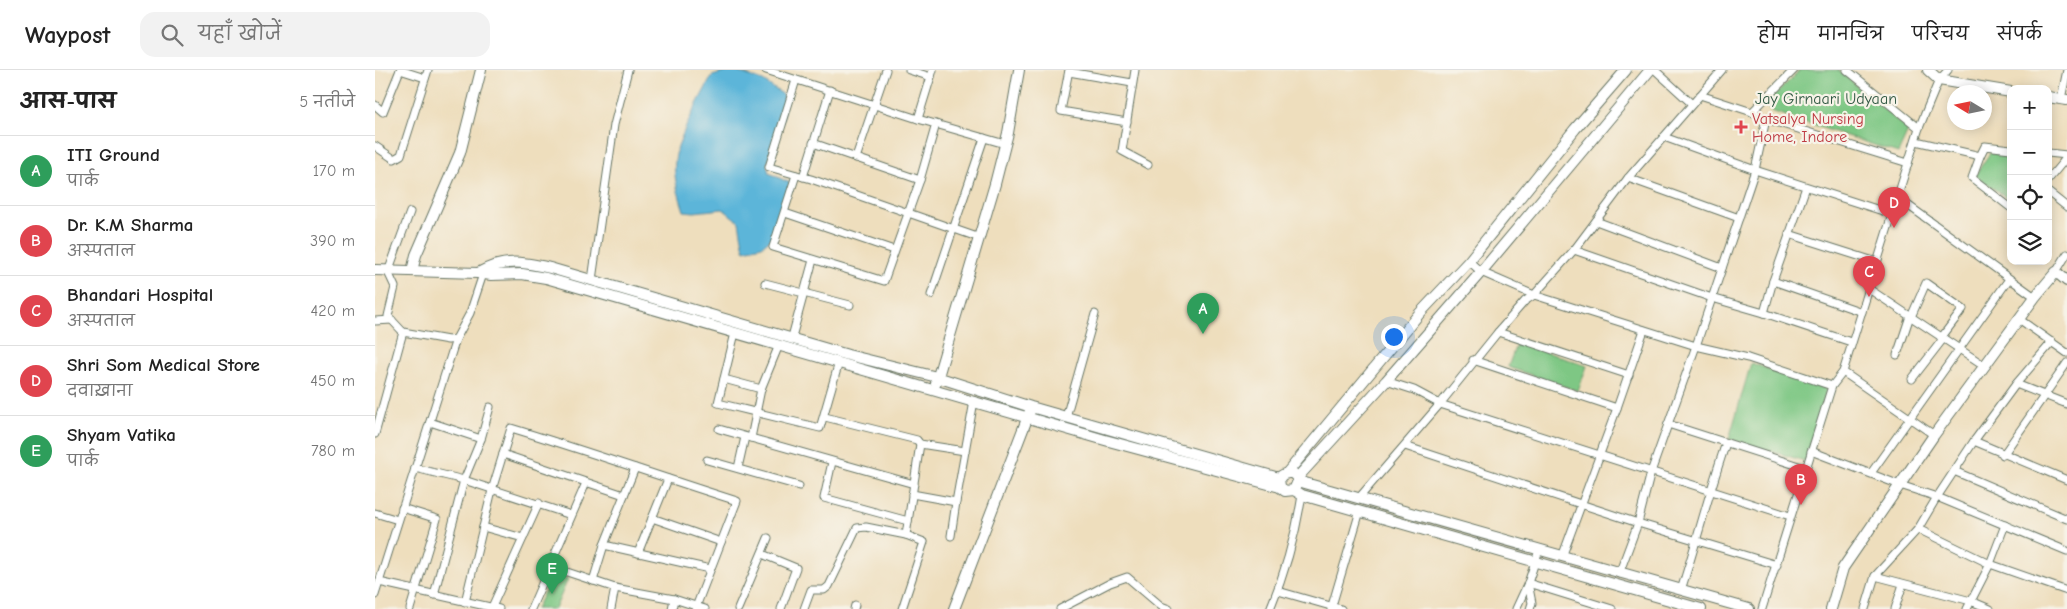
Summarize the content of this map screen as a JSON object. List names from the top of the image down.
{
  "parks": ["Jay Girnaari Udyaan"],
  "places": {
    "health": ["Vatsalya Nursing Home, Indore"]
  },
  "north": "left",
  "page": {
    "header": "Waypost",
    "search": "यहाँ खोजें",
    "nav": [
      "होम",
      "मानचित्र",
      "परिचय",
      "संपर्क"
    ],
    "heading": ["आस-पास", "5 नतीजे"],
    "map_buttons": ["+", "−"],
    "list": [
      {
        "mark": "A",
        "name": "ITI Ground",
        "note": "पार्क",
        "value": "170 m"
      },
      {
        "mark": "B",
        "name": "Dr. K.M Sharma",
        "note": "अस्पताल",
        "value": "390 m"
      },
      {
        "mark": "C",
        "name": "Bhandari Hospital",
        "note": "अस्पताल",
        "value": "420 m"
      },
      {
        "mark": "D",
        "name": "Shri Som Medical Store",
        "note": "दवाख़ाना",
        "value": "450 m"
      },
      {
        "mark": "E",
        "name": "Shyam Vatika",
        "note": "पार्क",
        "value": "780 m"
      }
    ],
    "pins": [
      "D",
      "C",
      "A",
      "B",
      "E"
    ]
  }
}
